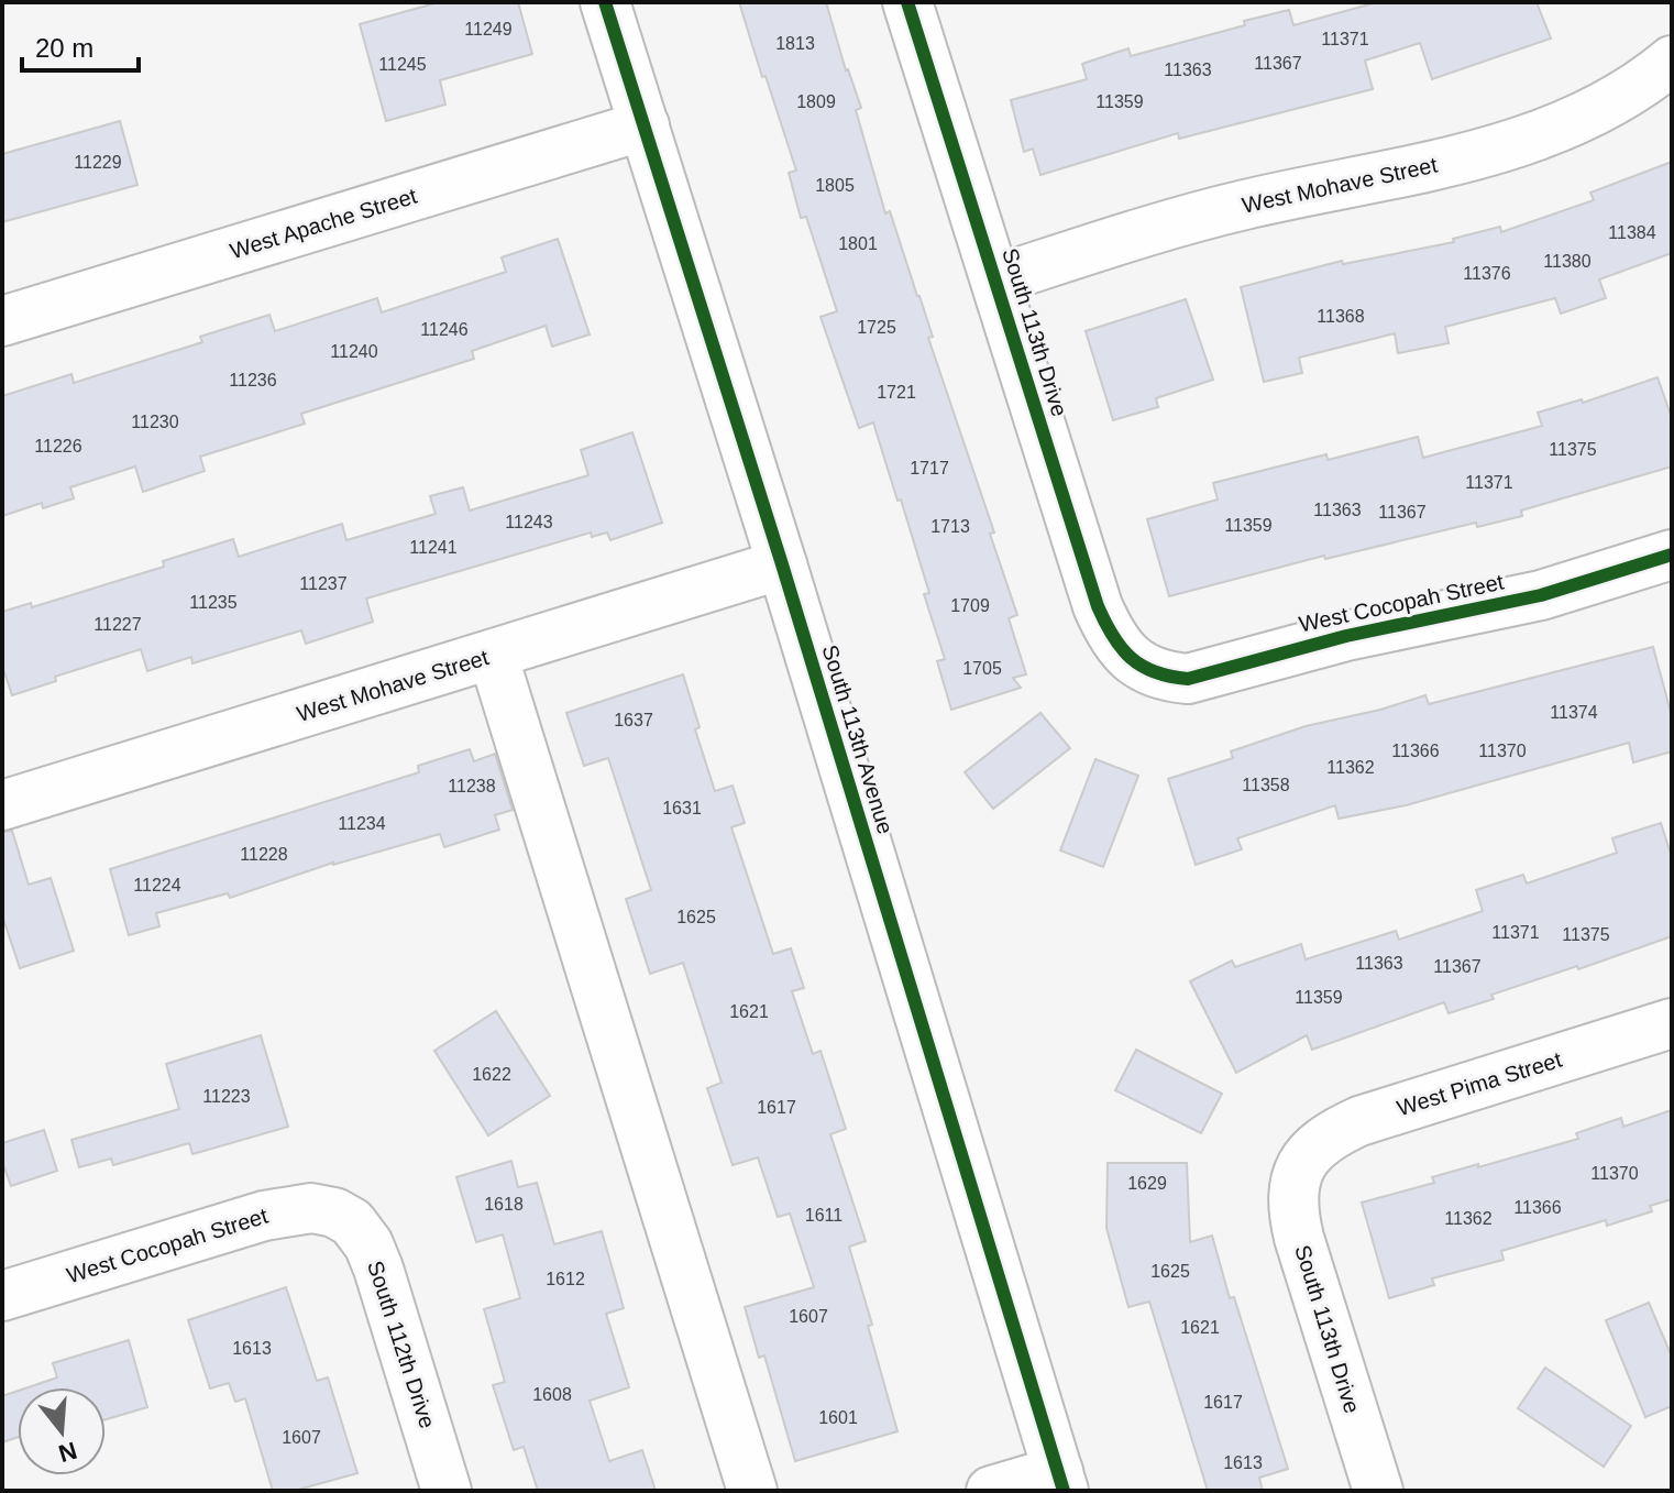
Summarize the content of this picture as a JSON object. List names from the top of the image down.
{
  "streets": {
    "street": [
      "West Mohave Street",
      "West Apache Street",
      "South 113th Drive",
      "West Cocopah Street",
      "South 113th Avenue",
      "West Pima Street",
      "South 112th Drive"
    ]
  },
  "crossings": [
    ["West Mohave Street", "South 113th Drive"],
    ["West Mohave Street", "South 113th Avenue"],
    ["West Apache Street", "South 113th Avenue"],
    ["South 113th Drive", "West Cocopah Street"],
    ["South 113th Drive", "West Pima Street"],
    ["West Cocopah Street", "South 112th Drive"]
  ],
  "house_numbers": [
    "11249",
    "11371",
    "1813",
    "11367",
    "11245",
    "11363",
    "1809",
    "11359",
    "11229",
    "1805",
    "11384",
    "1801",
    "11380",
    "11376",
    "11368",
    "1725",
    "11246",
    "11240",
    "11236",
    "1721",
    "11230",
    "11226",
    "11375",
    "1717",
    "11371",
    "11363",
    "11367",
    "11243",
    "11359",
    "1713",
    "11241",
    "11237",
    "11235",
    "1709",
    "11227",
    "1705",
    "11374",
    "1637",
    "11366",
    "11370",
    "11362",
    "11358",
    "11238",
    "1631",
    "11234",
    "11228",
    "11224",
    "1625",
    "11371",
    "11375",
    "11363",
    "11367",
    "11359",
    "1621",
    "1622",
    "11223",
    "1617",
    "11370",
    "1629",
    "1618",
    "11366",
    "1611",
    "11362",
    "1625",
    "1612",
    "1607",
    "1621",
    "1613",
    "1608",
    "1617",
    "1601",
    "1607",
    "1613"
  ],
  "scale_bar": "20 m",
  "north": "bottom"
}
